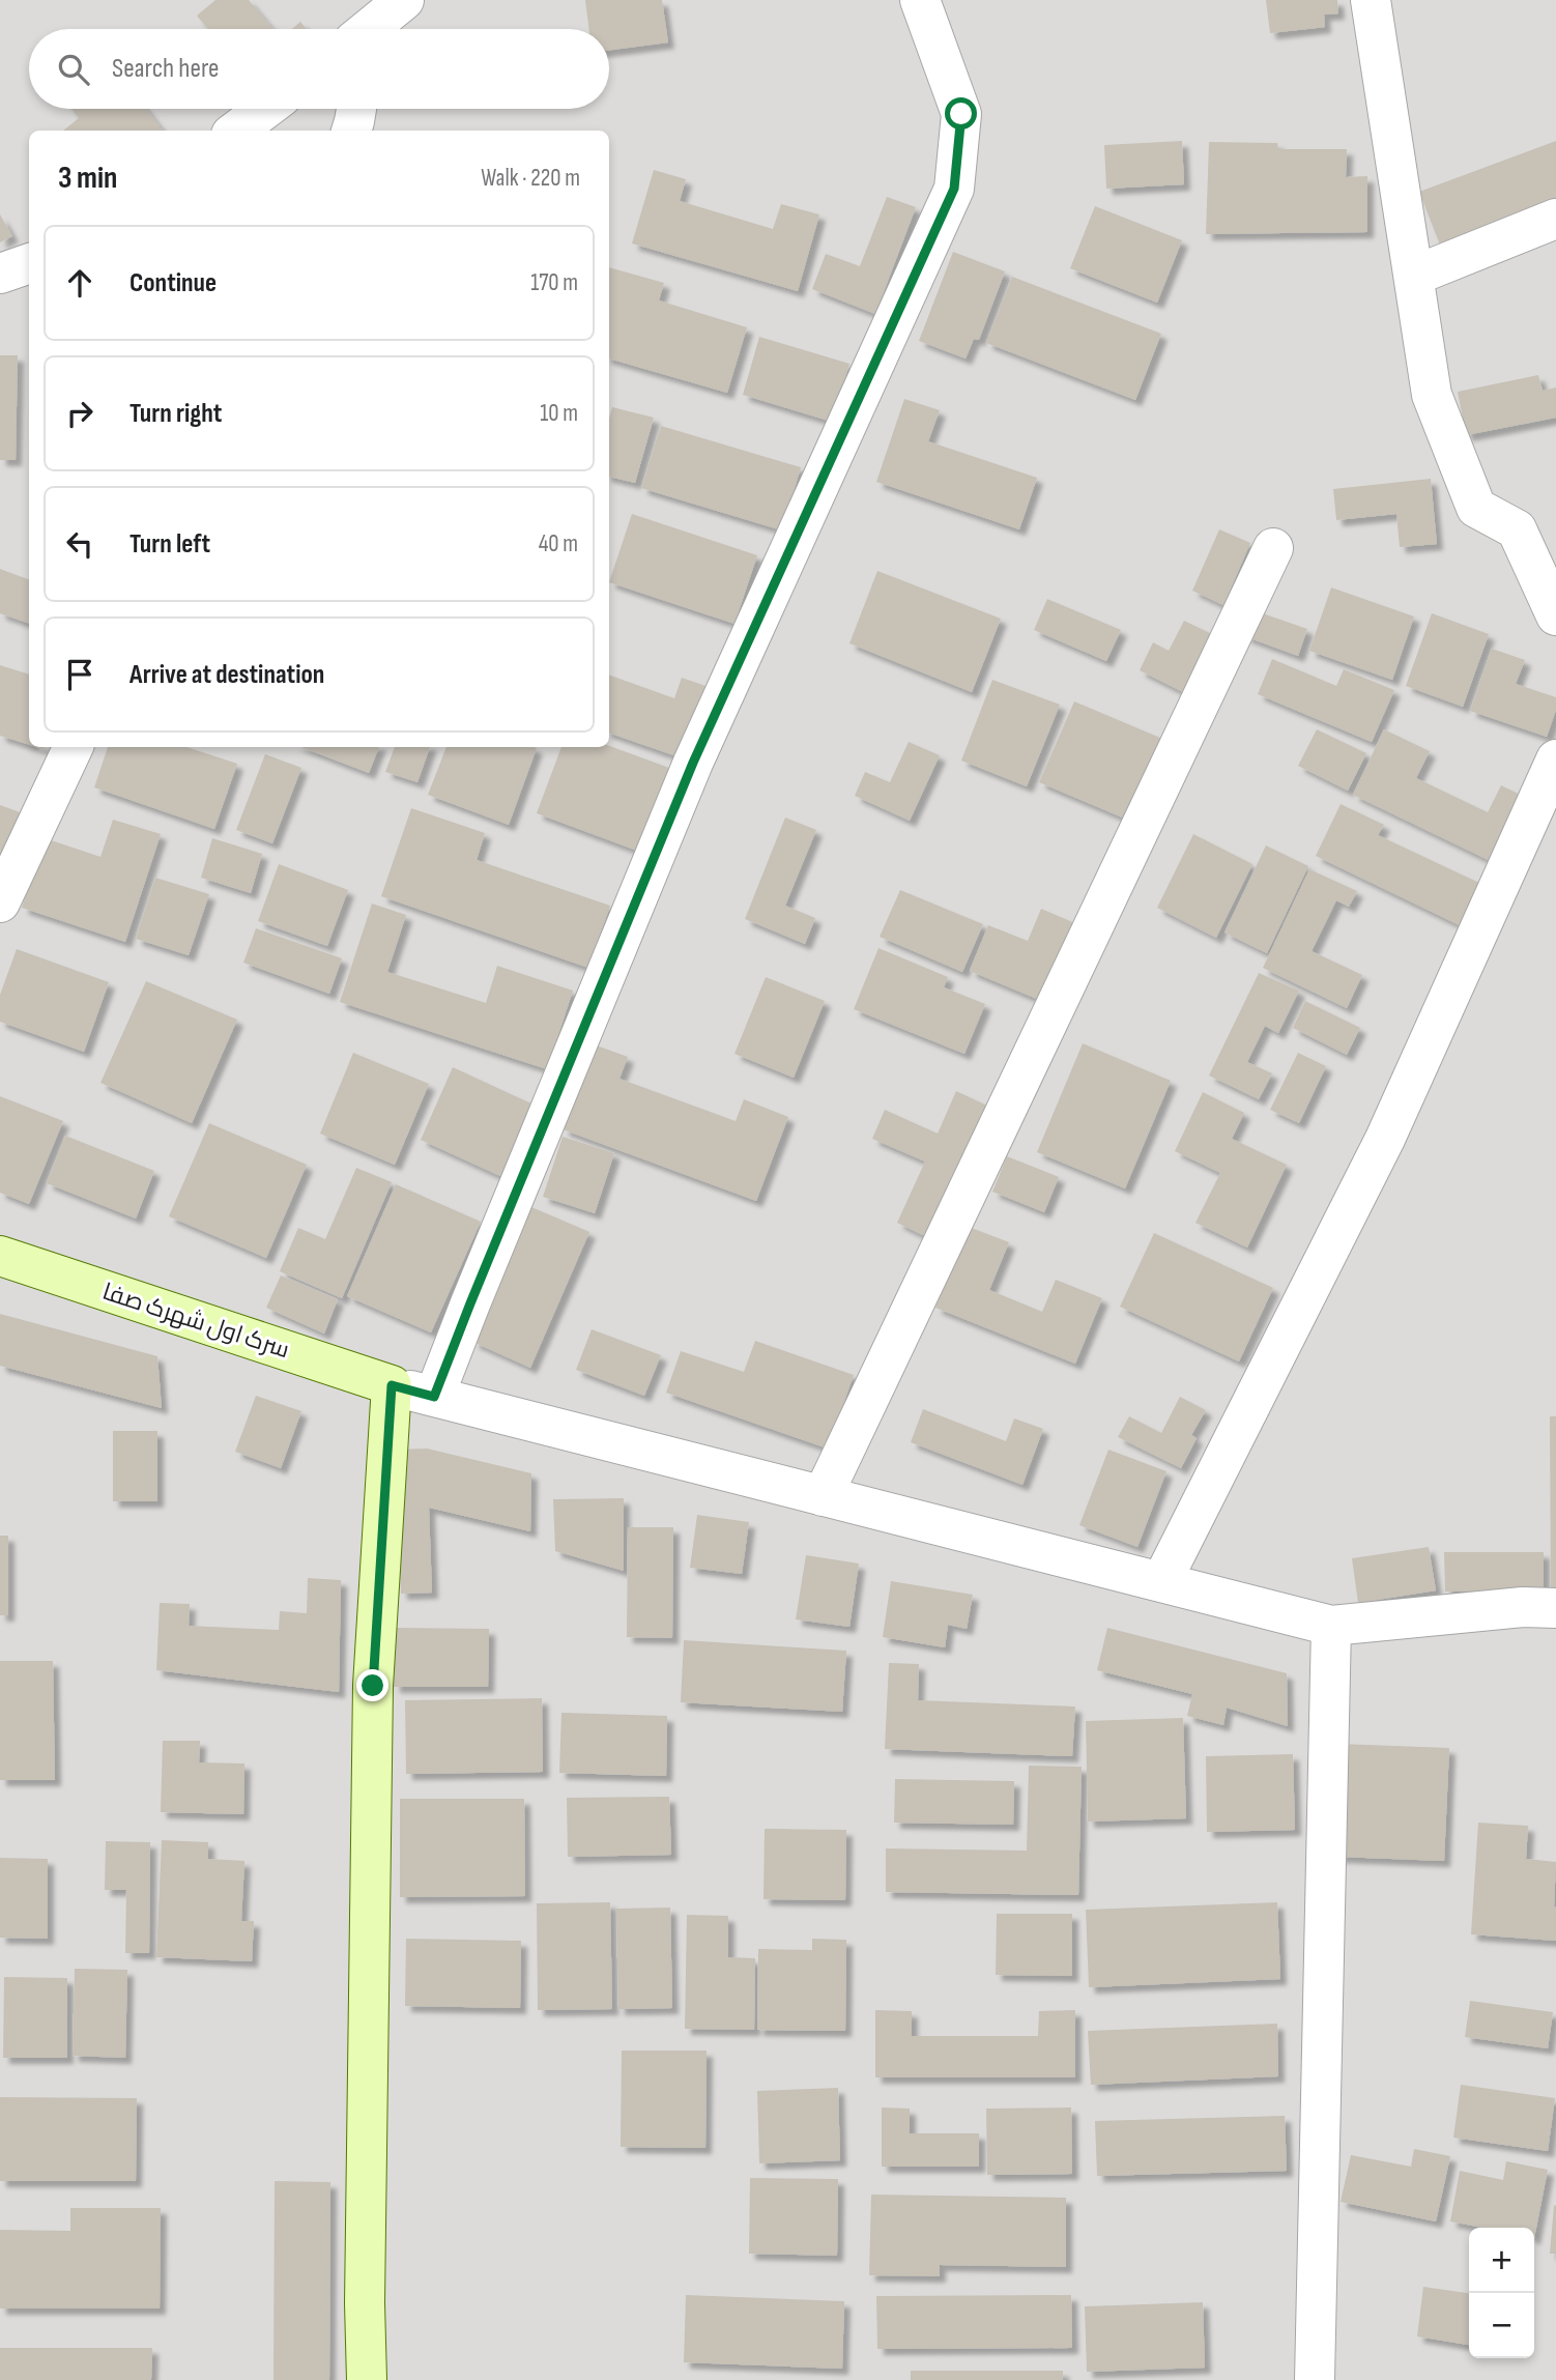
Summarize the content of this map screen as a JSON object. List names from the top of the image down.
{
  "streets": {
    "street": ["سرک اول شهرک صفا"]
  },
  "page": {
    "search": "Search here",
    "heading": ["3 min", "Walk · 220 m"],
    "list": [
      ["Continue", "170 m"],
      ["Turn right", "10 m"],
      ["Turn left", "40 m"],
      "Arrive at destination"
    ],
    "map_buttons": ["+", "−"]
  }
}
